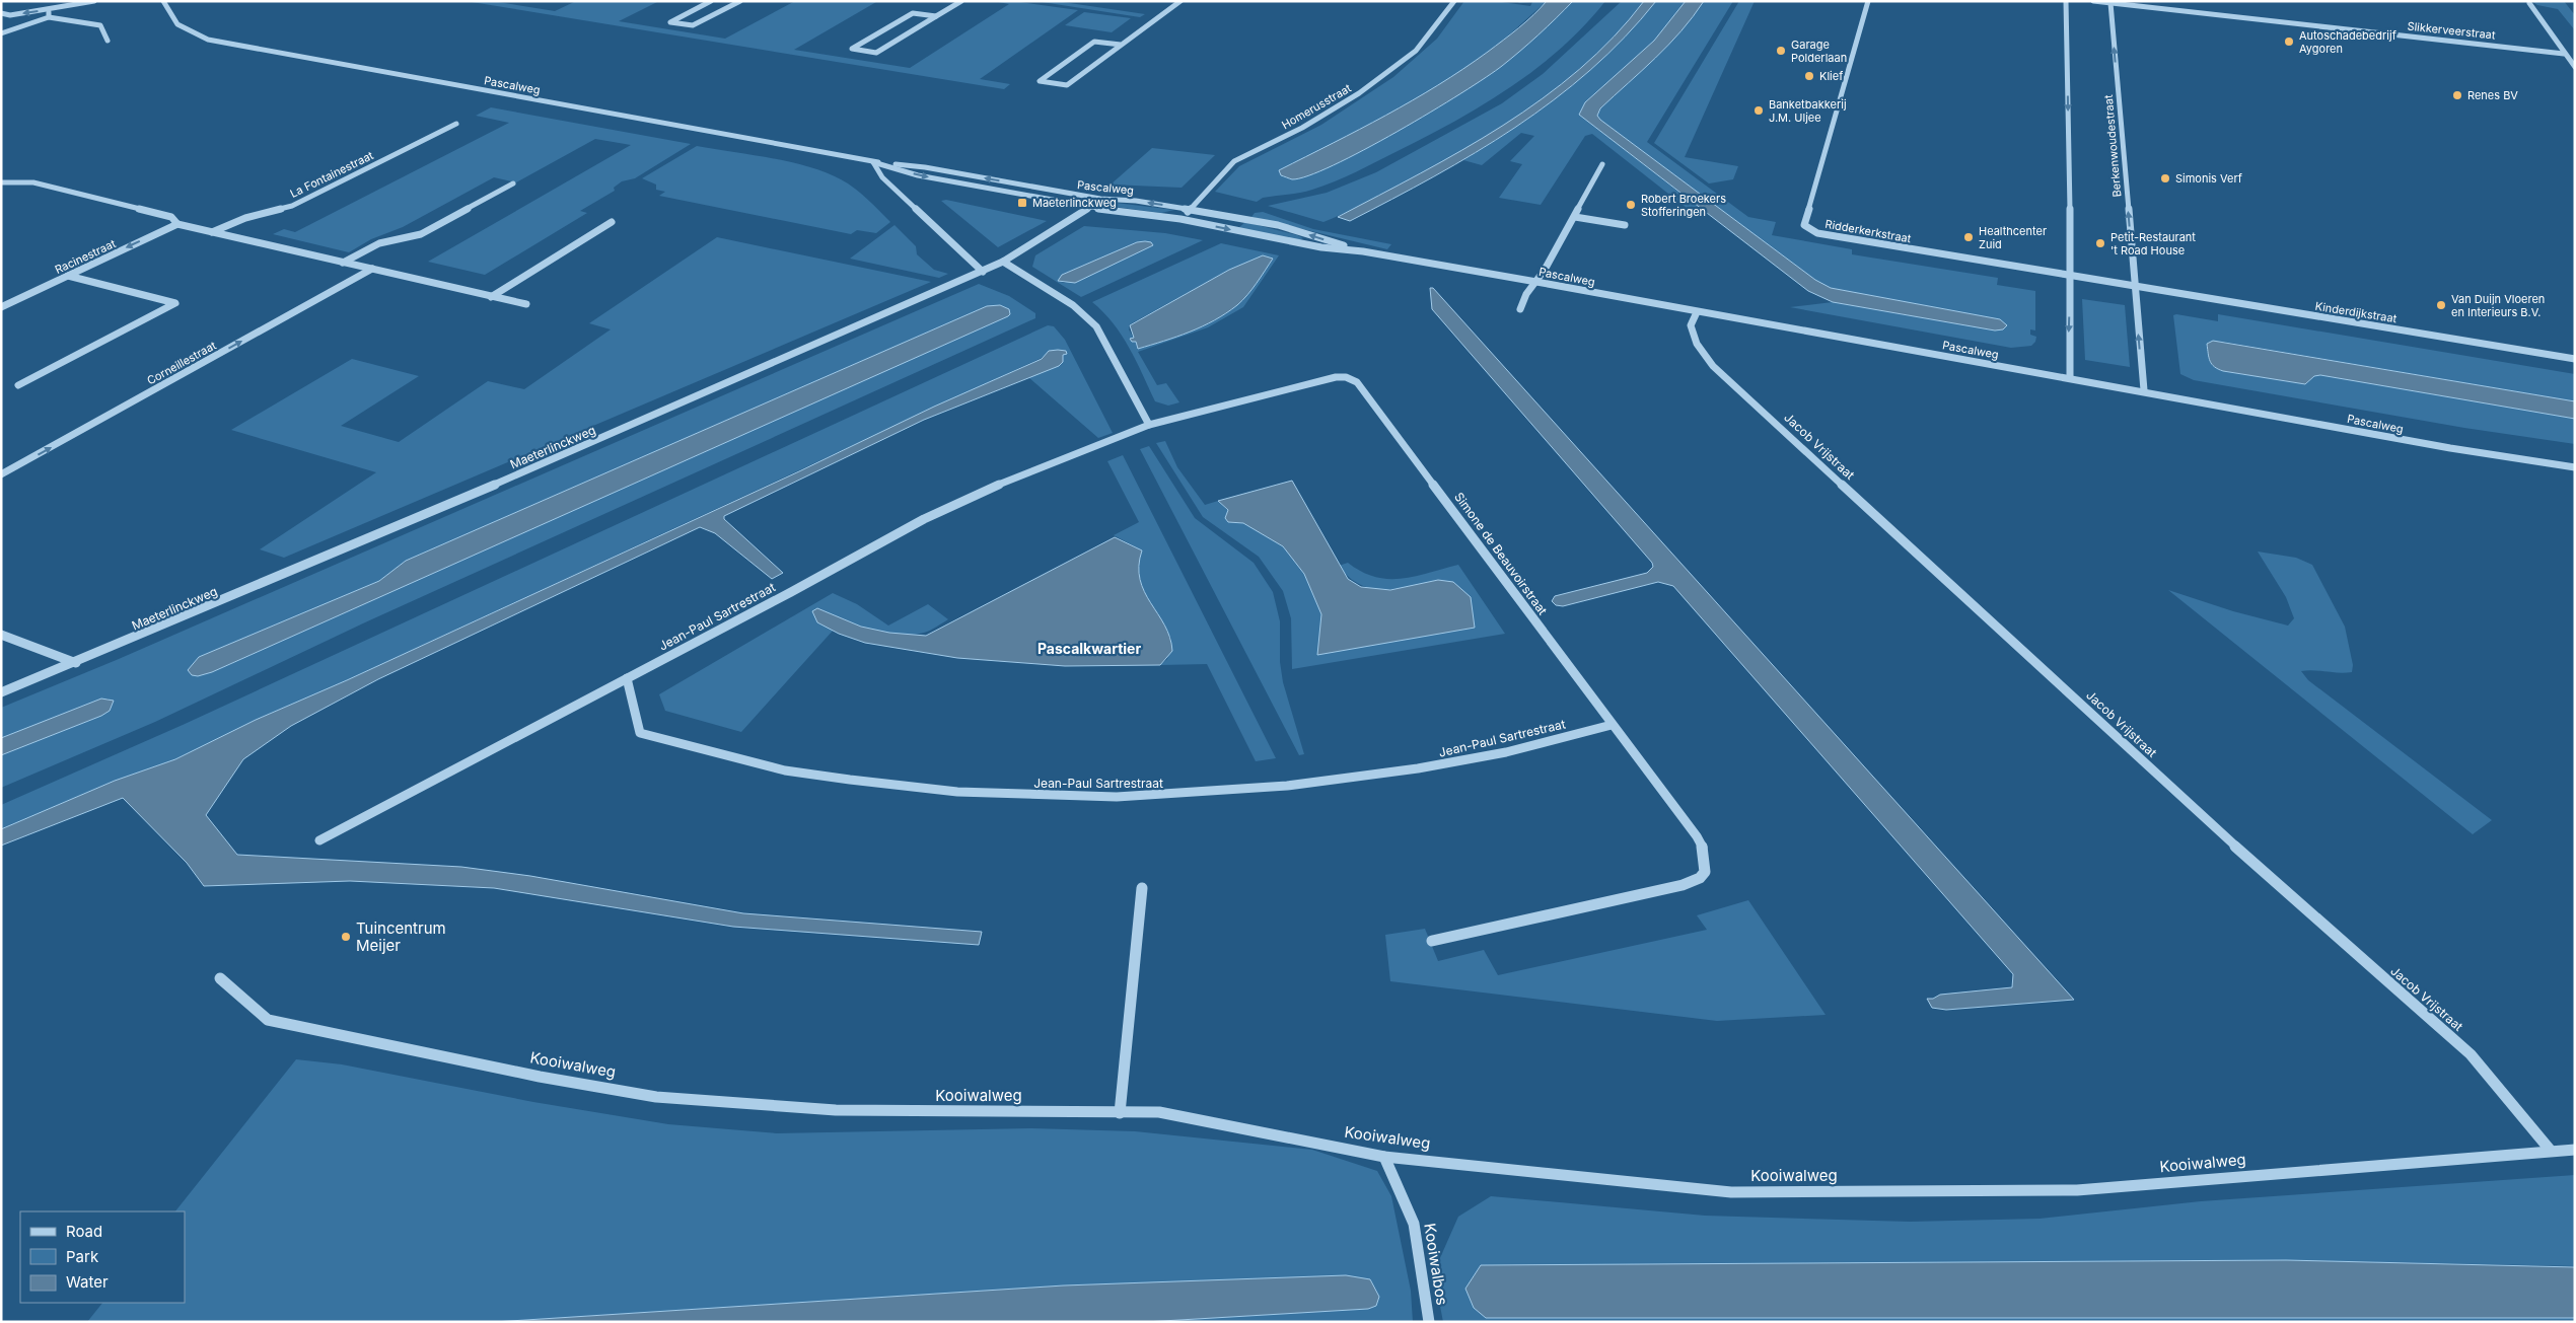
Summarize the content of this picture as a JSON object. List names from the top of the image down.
{
  "streets": {
    "street": [
      "Slikkerveerstraat",
      "Pascalweg",
      "Homerusstraat",
      "Berkenwoudestraat",
      "La Fontainestraat",
      "Ridderkerkstraat",
      "Racinestraat",
      "Kinderdijkstraat",
      "Corneillestraat",
      "Jacob Vrijstraat",
      "Maeterlinckweg",
      "Simone de Beauvoirstraat",
      "Jean-Paul Sartrestraat",
      "Kooiwalweg",
      "Kooiwalbos"
    ]
  },
  "crossings": [
    ["Slikkerveerstraat", "Berkenwoudestraat"],
    ["Pascalweg", "Homerusstraat"],
    ["Pascalweg", "Berkenwoudestraat"],
    ["Pascalweg", "Jacob Vrijstraat"],
    ["Pascalweg", "Maeterlinckweg"],
    ["Berkenwoudestraat", "Kinderdijkstraat"],
    ["Jacob Vrijstraat", "Kooiwalweg"],
    ["Simone de Beauvoirstraat", "Jean-Paul Sartrestraat"],
    ["Kooiwalweg", "Kooiwalbos"]
  ],
  "one_way": ["Racinestraat", "Corneillestraat"],
  "districts": ["Pascalkwartier"],
  "places": {
    "other": [
      "Autoschadebedrijf Aygoren",
      "Garage Polderlaan",
      "Klief",
      "Renes BV",
      "Banketbakkerij J.M. Uljee",
      "Simonis Verf",
      "Robert Broekers Stofferingen",
      "Healthcenter Zuid",
      "Petit-Restaurant 't Road House",
      "Van Duijn Vloeren en Interieurs B.V.",
      "Tuincentrum Meijer"
    ],
    "transit": ["Maeterlinckweg"]
  },
  "legend": ["Road", "Park", "Water"]
}
